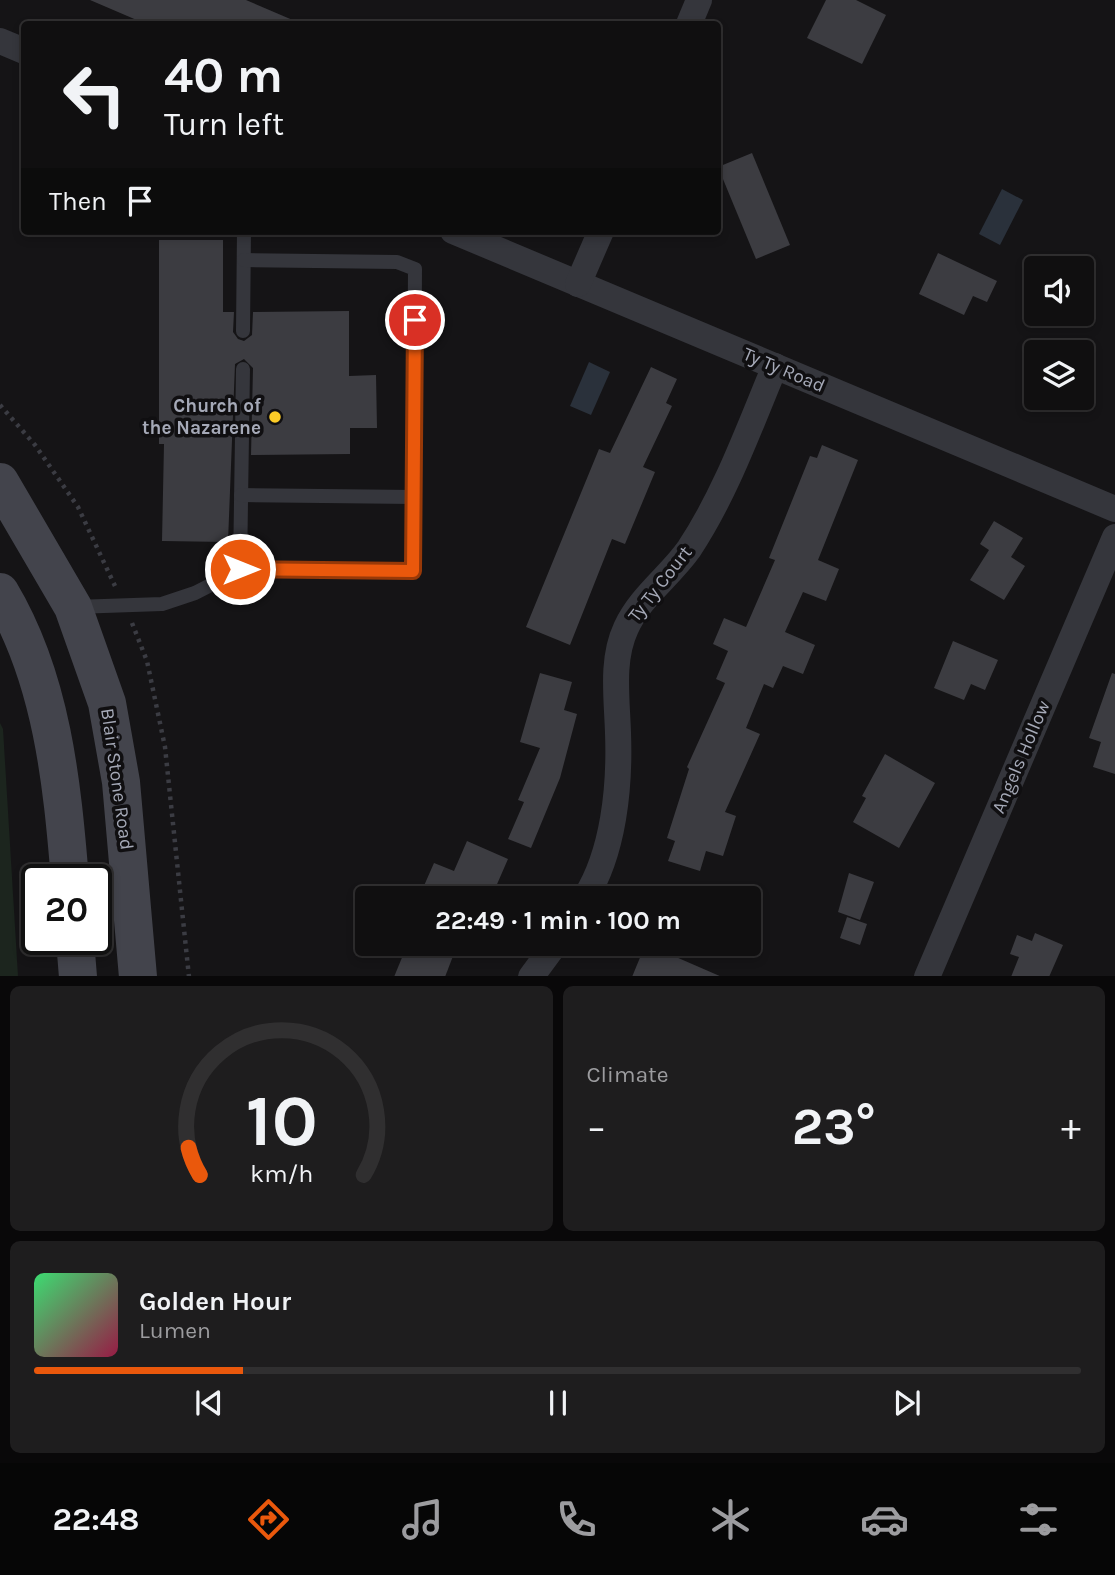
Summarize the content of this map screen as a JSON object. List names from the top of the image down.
{
  "streets": {
    "main road": ["Blair Stone Road"],
    "street": ["Ty Ty Road", "Ty Ty Court", "Angels Hollow"]
  },
  "crossings": [
    ["Ty Ty Road", "Ty Ty Court"]
  ],
  "places": ["Church of the Nazarene"],
  "page": {
    "turn": ["40 m", "Turn left"],
    "then": "Then",
    "limit": "20",
    "trip": "22:49 · 1 min · 100 m",
    "tile": "Climate",
    "heat": ["−", "23°", "+"],
    "song": ["Golden Hour", "Lumen"],
    "tabs": "22:48",
    "gauge": ["10", "km/h"]
  }
}
